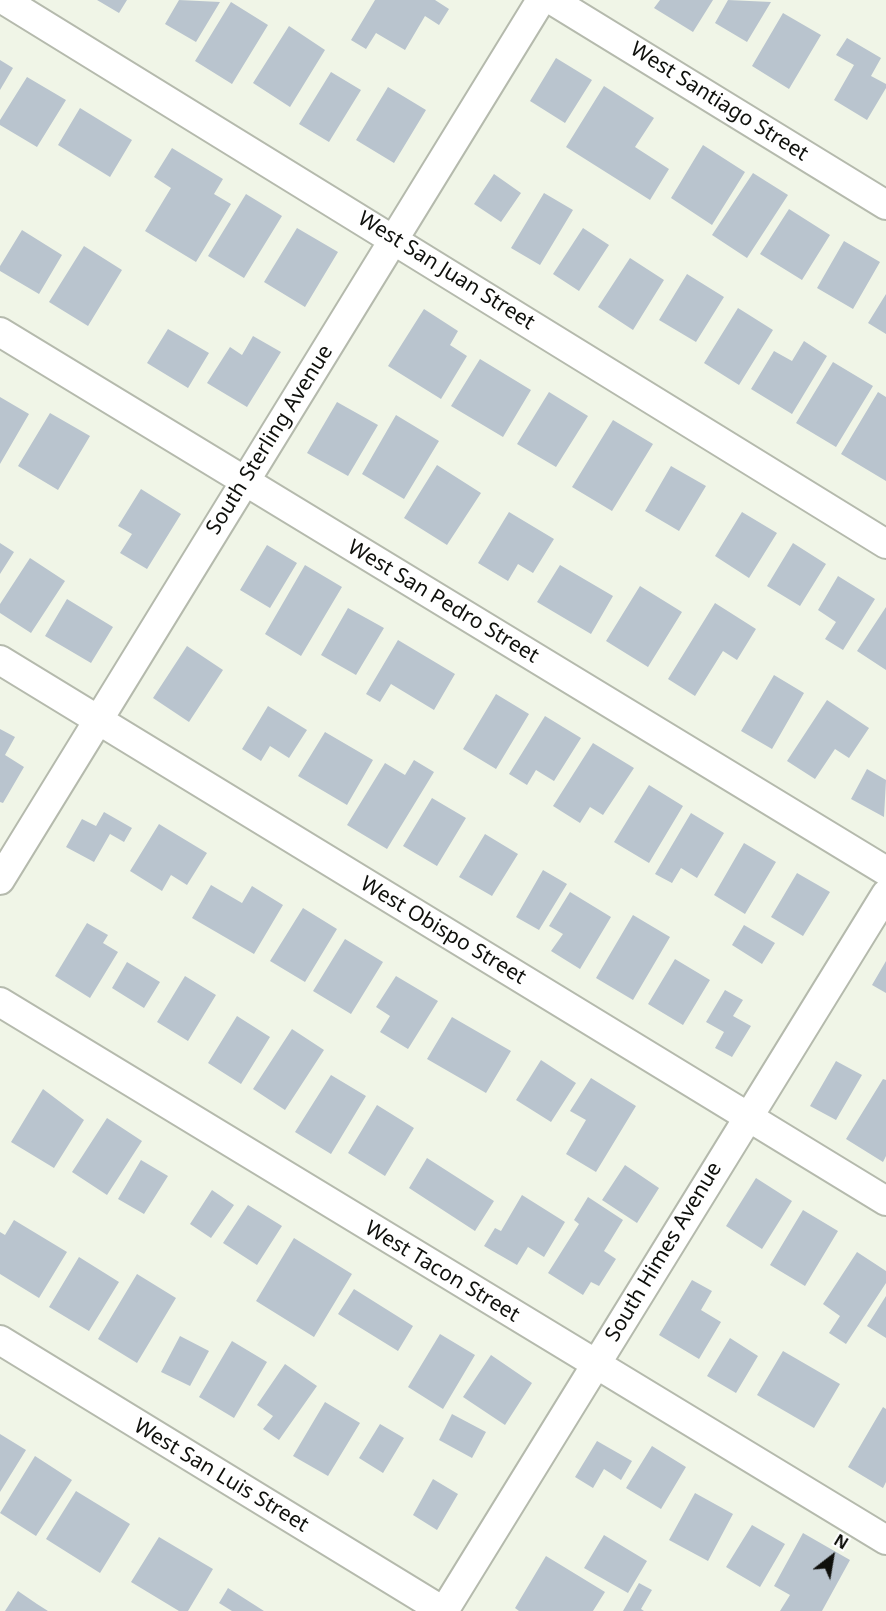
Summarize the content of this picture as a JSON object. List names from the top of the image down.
{
  "streets": {
    "street": [
      "West Santiago Street",
      "West San Juan Street",
      "South Sterling Avenue",
      "West San Pedro Street",
      "West Obispo Street",
      "South Himes Avenue",
      "West Tacon Street",
      "West San Luis Street"
    ]
  },
  "crossings": [
    ["West San Juan Street", "South Sterling Avenue"],
    ["South Sterling Avenue", "West San Pedro Street"],
    ["South Sterling Avenue", "West Obispo Street"],
    ["West Obispo Street", "South Himes Avenue"],
    ["South Himes Avenue", "West Tacon Street"],
    ["South Himes Avenue", "West San Luis Street"]
  ],
  "north": "top right"
}
